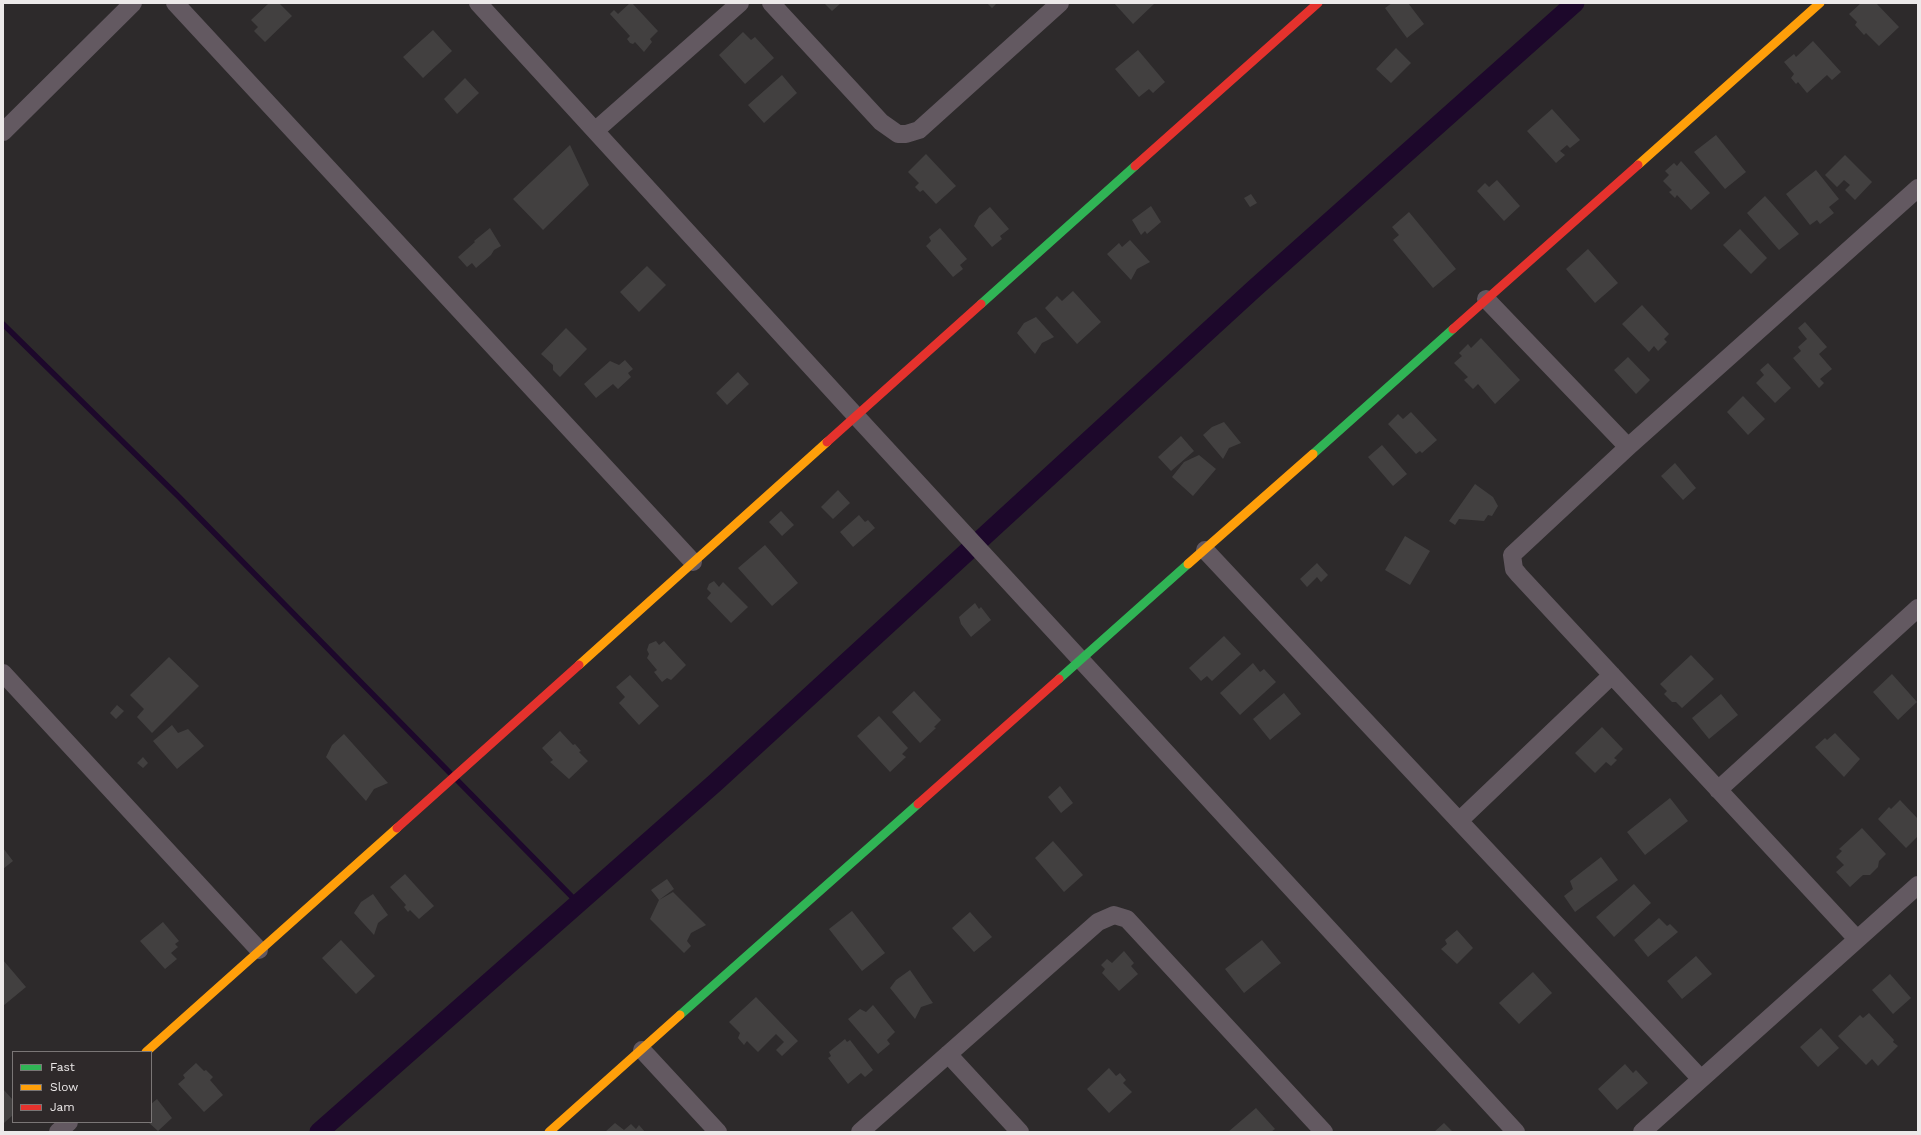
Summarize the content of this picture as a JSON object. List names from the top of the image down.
{
  "legend": ["Fast", "Slow", "Jam"]
}
